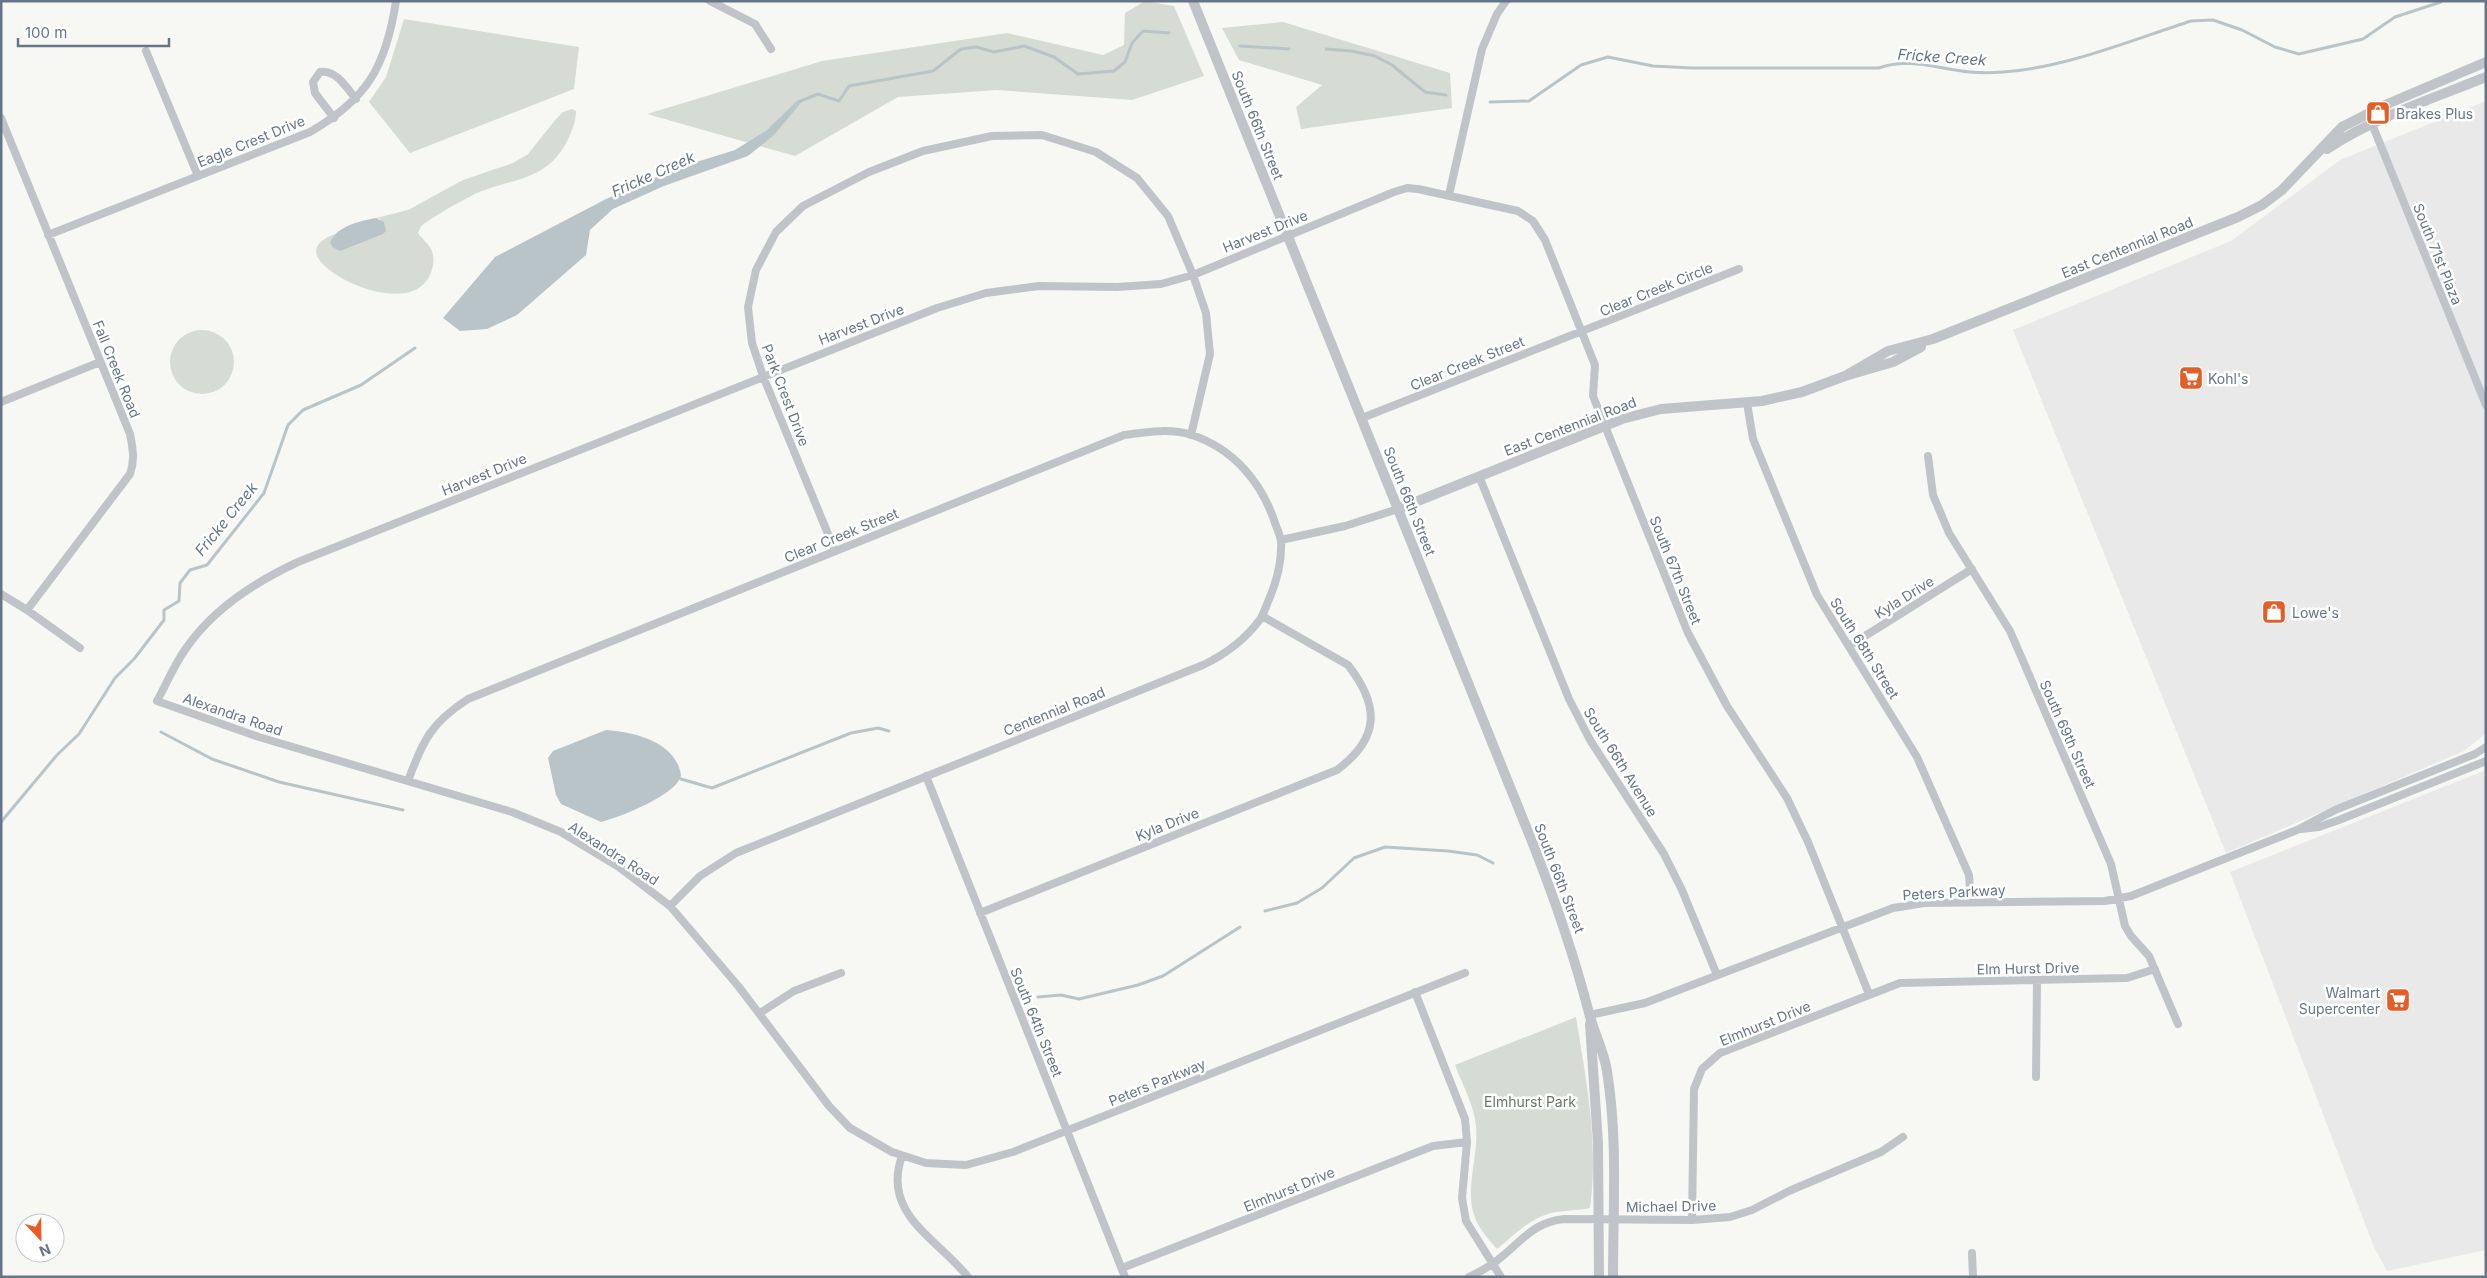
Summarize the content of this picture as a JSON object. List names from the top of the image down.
{
  "streets": {
    "street": [
      "South 66th Street",
      "Eagle Crest Drive",
      "Harvest Drive",
      "East Centennial Road",
      "South 71st Plaza",
      "Clear Creek Circle",
      "Clear Creek Street",
      "Fall Creek Road",
      "Park Crest Drive",
      "South 67th Street",
      "Kyla Drive",
      "South 68th Street",
      "Centennial Road",
      "Alexandra Road",
      "South 69th Street",
      "South 66th Avenue",
      "Peters Parkway",
      "Elm Hurst Drive",
      "South 64th Street",
      "Elmhurst Drive",
      "Michael Drive"
    ]
  },
  "crossings": [
    ["South 66th Street", "Harvest Drive"],
    ["South 66th Street", "East Centennial Road"],
    ["South 66th Street", "Clear Creek Street"],
    ["South 66th Street", "Peters Parkway"],
    ["South 66th Street", "Michael Drive"],
    ["Eagle Crest Drive", "Fall Creek Road"],
    ["Harvest Drive", "Park Crest Drive"],
    ["Harvest Drive", "South 67th Street"],
    ["Harvest Drive", "Alexandra Road"],
    ["East Centennial Road", "South 71st Plaza"],
    ["East Centennial Road", "South 67th Street"],
    ["East Centennial Road", "South 68th Street"],
    ["East Centennial Road", "South 66th Avenue"],
    ["Clear Creek Circle", "Clear Creek Street"],
    ["Clear Creek Circle", "South 67th Street"],
    ["Clear Creek Street", "Park Crest Drive"],
    ["Clear Creek Street", "South 67th Street"],
    ["Clear Creek Street", "Centennial Road"],
    ["Clear Creek Street", "Alexandra Road"],
    ["South 67th Street", "Peters Parkway"],
    ["South 67th Street", "Elmhurst Drive"],
    ["Kyla Drive", "South 68th Street"],
    ["Kyla Drive", "Centennial Road"],
    ["Kyla Drive", "South 69th Street"],
    ["Kyla Drive", "South 64th Street"],
    ["South 68th Street", "Peters Parkway"],
    ["Centennial Road", "Alexandra Road"],
    ["Centennial Road", "South 64th Street"],
    ["Alexandra Road", "Peters Parkway"],
    ["South 69th Street", "Peters Parkway"],
    ["South 69th Street", "Elm Hurst Drive"],
    ["South 66th Avenue", "Peters Parkway"],
    ["Peters Parkway", "South 64th Street"],
    ["Elm Hurst Drive", "Elmhurst Drive"],
    ["South 64th Street", "Elmhurst Drive"],
    ["Elmhurst Drive", "Michael Drive"]
  ],
  "water": ["Fricke Creek"],
  "parks": ["Elmhurst Park"],
  "places": {
    "shop": ["Brakes Plus", "Lowe's"],
    "supermarket": ["Kohl's", "Walmart Supercenter"]
  },
  "scale_bar": "100 m",
  "north": "bottom"
}
